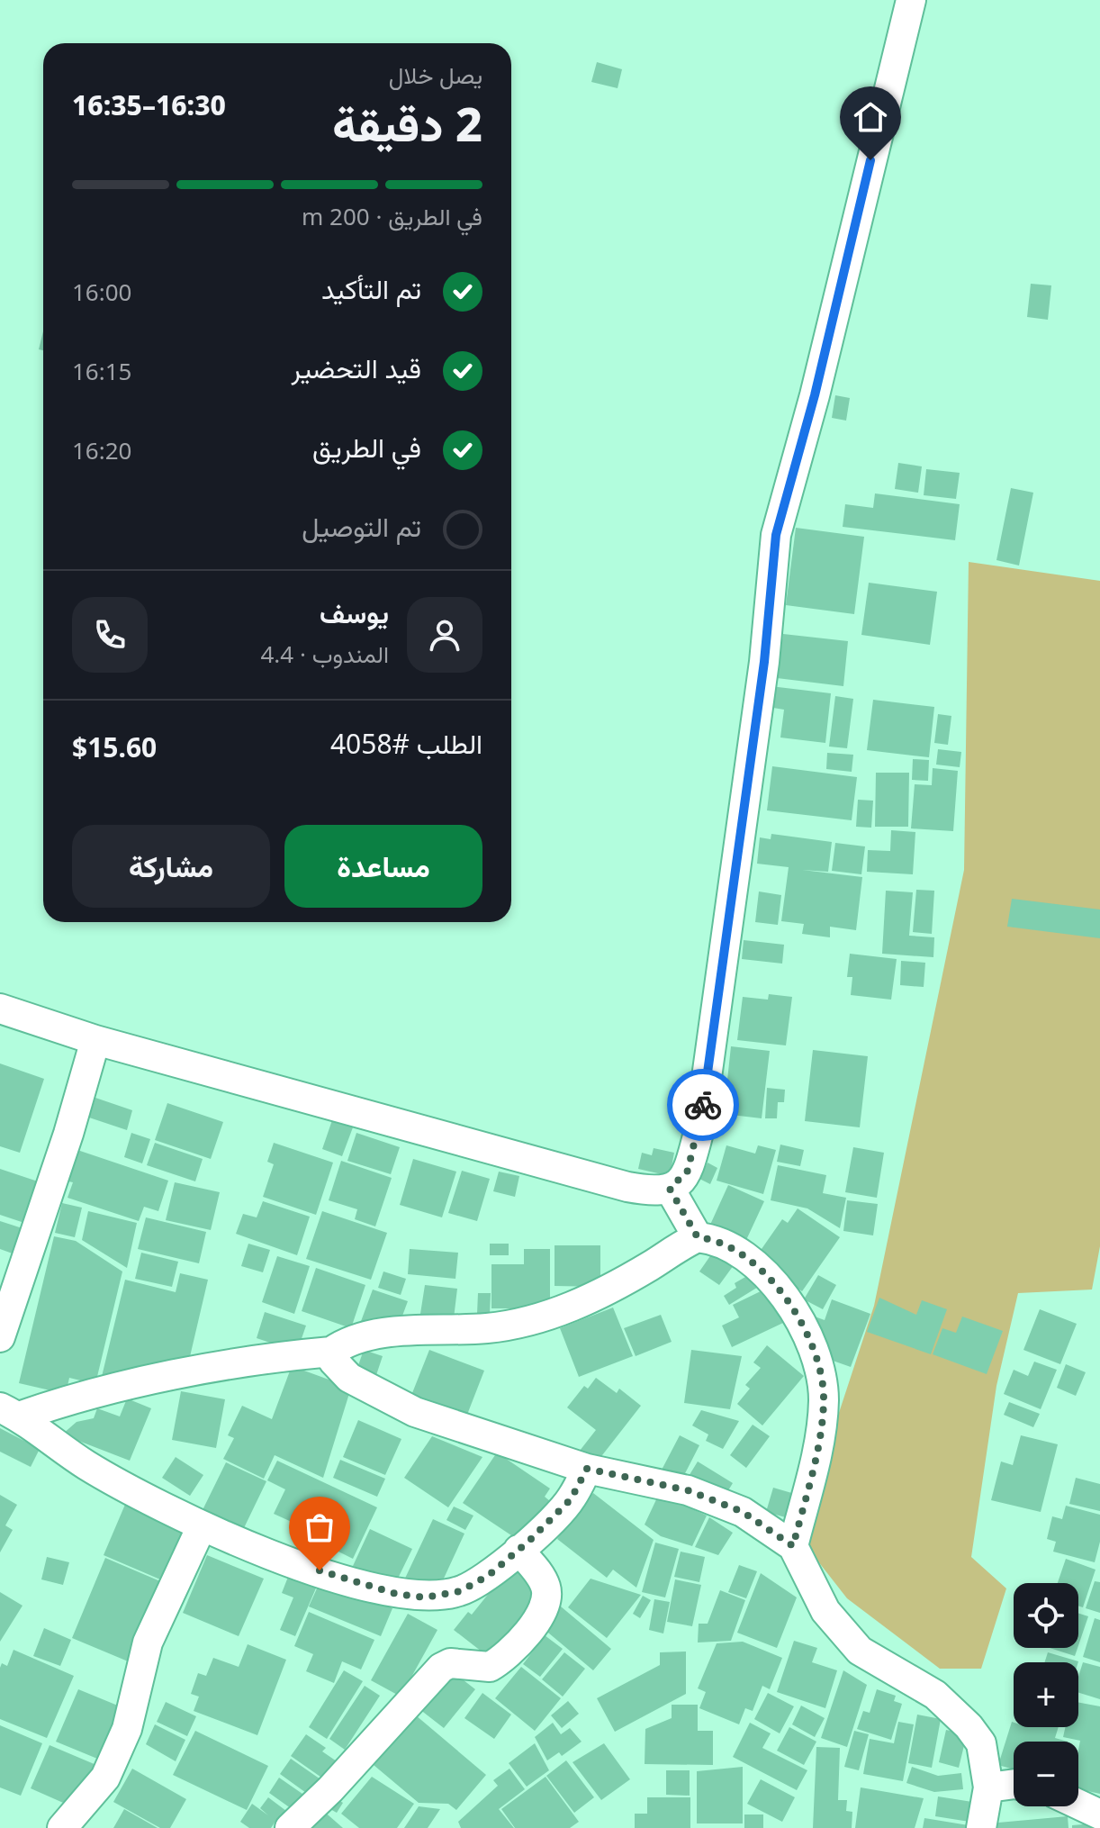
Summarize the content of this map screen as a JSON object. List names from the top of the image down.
{
  "page": {
    "heading": ["2 دقيقة", "يصل خلال", "16:30–16:35"],
    "panel": [
      "يوسف",
      "المندوب · 4.4",
      "الطلب #4058",
      "$15.60"
    ],
    "bar": "في الطريق · 200 m",
    "list": [
      ["تم التأكيد", "16:00"],
      ["قيد التحضير", "16:15"],
      ["في الطريق", "16:20"],
      "تم التوصيل"
    ],
    "buttons": ["مساعدة", "مشاركة"],
    "map_buttons": ["+", "−"]
  }
}
